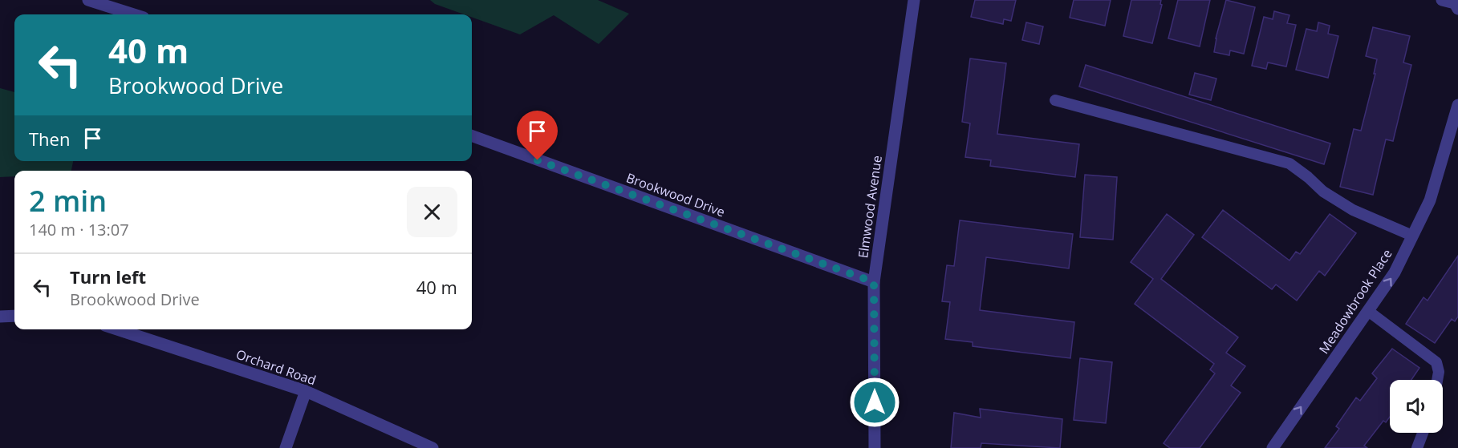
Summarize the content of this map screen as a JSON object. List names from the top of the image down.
{
  "streets": {
    "street": [
      "Brookwood Drive",
      "Elmwood Avenue",
      "Meadowbrook Place",
      "Orchard Road"
    ]
  },
  "crossings": [
    ["Brookwood Drive", "Elmwood Avenue"]
  ],
  "one_way": ["Meadowbrook Place"],
  "page": {
    "turn": ["40 m", "Brookwood Drive"],
    "then": "Then",
    "heading": ["2 min", "140 m · 13:07"],
    "list": [
      {
        "name": "Turn left",
        "note": "Brookwood Drive",
        "value": "40 m"
      }
    ]
  }
}
